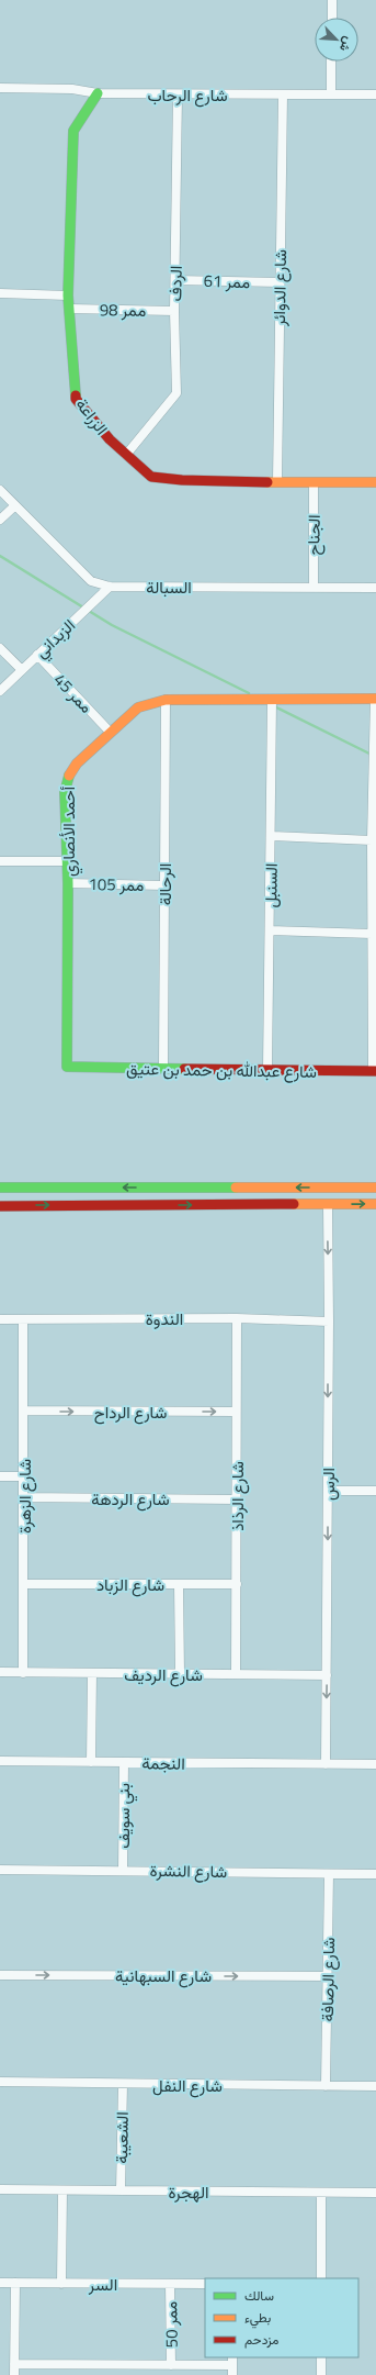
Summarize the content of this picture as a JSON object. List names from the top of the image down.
{
  "streets": {
    "street": [
      "شارع الرحاب",
      "ممر 61",
      "الردف",
      "شارع الدوائر",
      "ممر 98",
      "الزراعة",
      "الجناح",
      "السبالة",
      "الزبداني",
      "ممر 45",
      "أحمد الأنصاري",
      "ممر 105",
      "الرحالة",
      "السنبل",
      "شارع عبدالله بن حمد بن عتيق",
      "الندوة",
      "شارع الرداح",
      "الرس",
      "شارع الزهرة",
      "شارع الرذاذ",
      "شارع الردهة",
      "شارع الزباد",
      "شارع الرديف",
      "النجمة",
      "بني سويف",
      "شارع النشرة",
      "شارع السبهانية",
      "شارع الرصافة",
      "شارع النفل",
      "الشعيبة",
      "الهجرة",
      "السر",
      "ممر 50"
    ]
  },
  "crossings": [
    ["شارع الرحاب", "الردف"],
    ["شارع الرحاب", "شارع الدوائر"],
    ["شارع الرحاب", "الزراعة"],
    ["ممر 61", "الردف"],
    ["ممر 61", "شارع الدوائر"],
    ["الردف", "ممر 98"],
    ["الردف", "الزراعة"],
    ["شارع الدوائر", "الزراعة"],
    ["ممر 98", "الزراعة"],
    ["الزراعة", "الجناح"],
    ["الجناح", "السبالة"],
    ["السبالة", "الزبداني"],
    ["الزبداني", "ممر 45"],
    ["ممر 45", "أحمد الأنصاري"],
    ["أحمد الأنصاري", "ممر 105"],
    ["أحمد الأنصاري", "الرحالة"],
    ["أحمد الأنصاري", "السنبل"],
    ["أحمد الأنصاري", "شارع عبدالله بن حمد بن عتيق"],
    ["ممر 105", "الرحالة"],
    ["الرحالة", "شارع عبدالله بن حمد بن عتيق"],
    ["السنبل", "شارع عبدالله بن حمد بن عتيق"],
    ["الندوة", "الرس"],
    ["الندوة", "شارع الزهرة"],
    ["الندوة", "شارع الرذاذ"],
    ["شارع الرداح", "شارع الزهرة"],
    ["شارع الرداح", "شارع الرذاذ"],
    ["الرس", "شارع الرديف"],
    ["الرس", "النجمة"],
    ["شارع الزهرة", "شارع الردهة"],
    ["شارع الزهرة", "شارع الزباد"],
    ["شارع الزهرة", "شارع الرديف"],
    ["شارع الرذاذ", "شارع الردهة"],
    ["شارع الرذاذ", "شارع الزباد"],
    ["شارع الرذاذ", "شارع الرديف"],
    ["النجمة", "بني سويف"],
    ["بني سويف", "شارع النشرة"],
    ["شارع النشرة", "شارع الرصافة"],
    ["شارع السبهانية", "شارع الرصافة"],
    ["شارع الرصافة", "شارع النفل"],
    ["شارع النفل", "الشعيبة"],
    ["الشعيبة", "الهجرة"],
    ["السر", "ممر 50"]
  ],
  "one_way": ["شارع الرداح", "الرس", "شارع السبهانية"],
  "legend": ["سالك", "بطيء", "مزدحم"],
  "north": "bottom right"
}
